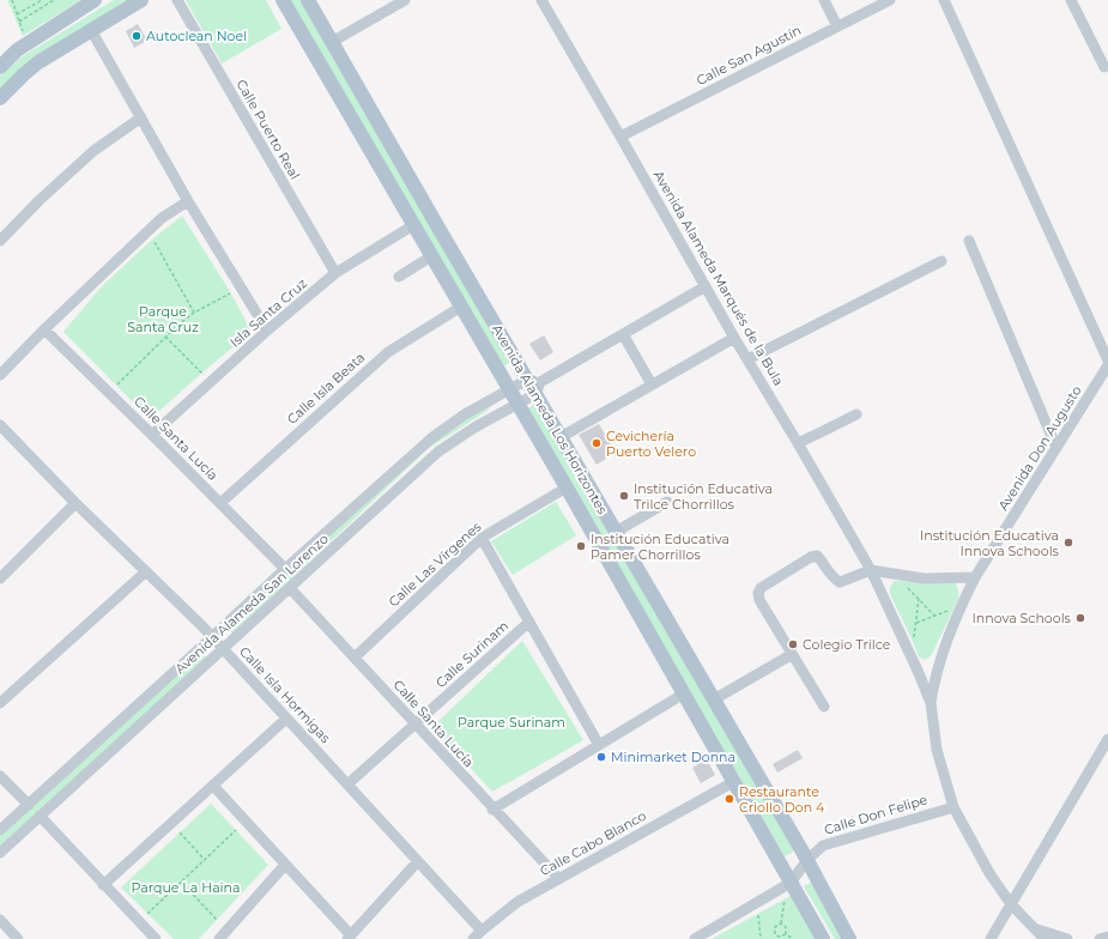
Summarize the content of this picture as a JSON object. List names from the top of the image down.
{
  "streets": {
    "main road": ["Avenida Alameda Los Horizontes"],
    "street": [
      "Calle San Agustín",
      "Calle Puerto Real",
      "Avenida Alameda Marqués de la Bula",
      "Isla Santa Cruz",
      "Calle Isla Beata",
      "Calle Santa Lucía",
      "Avenida Don Augusto",
      "Calle Las Vírgenes",
      "Avenida Alameda San Lorenzo",
      "Calle Surinam",
      "Calle Isla Hormigas",
      "Calle Don Felipe",
      "Calle Cabo Blanco"
    ]
  },
  "crossings": [
    ["Calle San Agustín", "Avenida Alameda Marqués de la Bula"],
    ["Calle Puerto Real", "Isla Santa Cruz"],
    ["Avenida Alameda Marqués de la Bula", "Avenida Don Augusto"],
    ["Avenida Alameda Marqués de la Bula", "Calle Don Felipe"],
    ["Isla Santa Cruz", "Avenida Alameda Los Horizontes"],
    ["Isla Santa Cruz", "Calle Santa Lucía"],
    ["Calle Isla Beata", "Avenida Alameda Los Horizontes"],
    ["Calle Isla Beata", "Calle Santa Lucía"],
    ["Avenida Alameda Los Horizontes", "Calle Las Vírgenes"],
    ["Avenida Alameda Los Horizontes", "Avenida Alameda San Lorenzo"],
    ["Avenida Alameda Los Horizontes", "Calle Don Felipe"],
    ["Avenida Alameda Los Horizontes", "Calle Cabo Blanco"],
    ["Calle Santa Lucía", "Calle Las Vírgenes"],
    ["Calle Santa Lucía", "Avenida Alameda San Lorenzo"],
    ["Calle Santa Lucía", "Calle Surinam"],
    ["Calle Santa Lucía", "Calle Cabo Blanco"],
    ["Avenida Alameda San Lorenzo", "Calle Isla Hormigas"],
    ["Calle Surinam", "Calle Isla Hormigas"],
    ["Calle Isla Hormigas", "Calle Cabo Blanco"]
  ],
  "parks": ["Parque Santa Cruz", "Parque Surinam", "Parque La Haina"],
  "places": [
    "Autoclean Noel",
    "Cevichería Puerto Velero",
    "Institución Educativa Trilce Chorrillos",
    "Institución Educativa Innova Schools",
    "Institución Educativa Pamer Chorrillos",
    "Innova Schools",
    "Colegio Trilce",
    "Minimarket Donna",
    "Restaurante Criollo Don 4"
  ]
}
